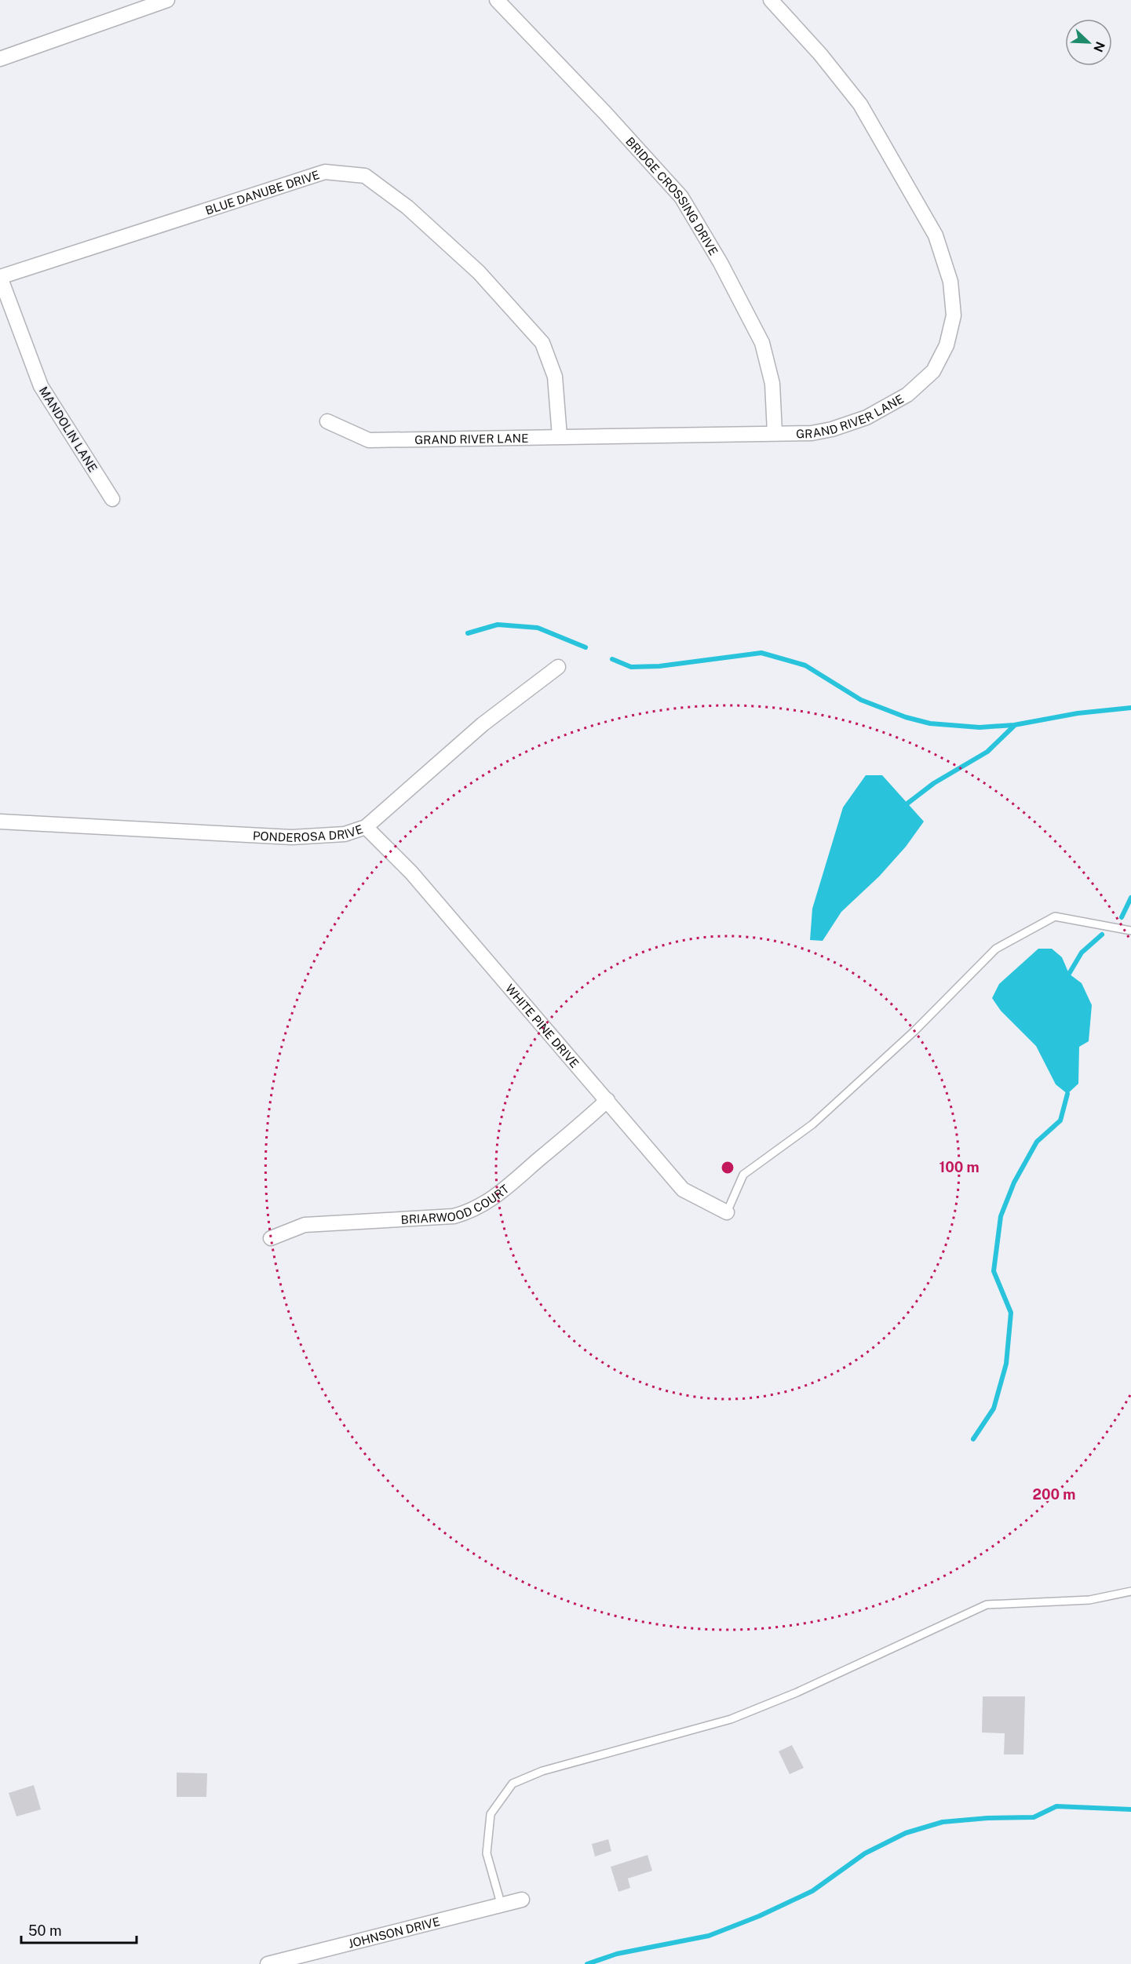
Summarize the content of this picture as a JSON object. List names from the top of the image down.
{
  "streets": {
    "street": [
      "BLUE DANUBE DRIVE",
      "BRIDGE CROSSING DRIVE",
      "GRAND RIVER LANE",
      "MANDOLIN LANE",
      "PONDEROSA DRIVE",
      "WHITE PINE DRIVE",
      "BRIARWOOD COURT",
      "JOHNSON DRIVE"
    ]
  },
  "crossings": [
    ["BLUE DANUBE DRIVE", "GRAND RIVER LANE"],
    ["BLUE DANUBE DRIVE", "MANDOLIN LANE"],
    ["BRIDGE CROSSING DRIVE", "GRAND RIVER LANE"],
    ["PONDEROSA DRIVE", "WHITE PINE DRIVE"],
    ["WHITE PINE DRIVE", "BRIARWOOD COURT"]
  ],
  "scale_bar": "50 m",
  "north": "bottom right",
  "rings": ["100 m", "200 m"]
}
